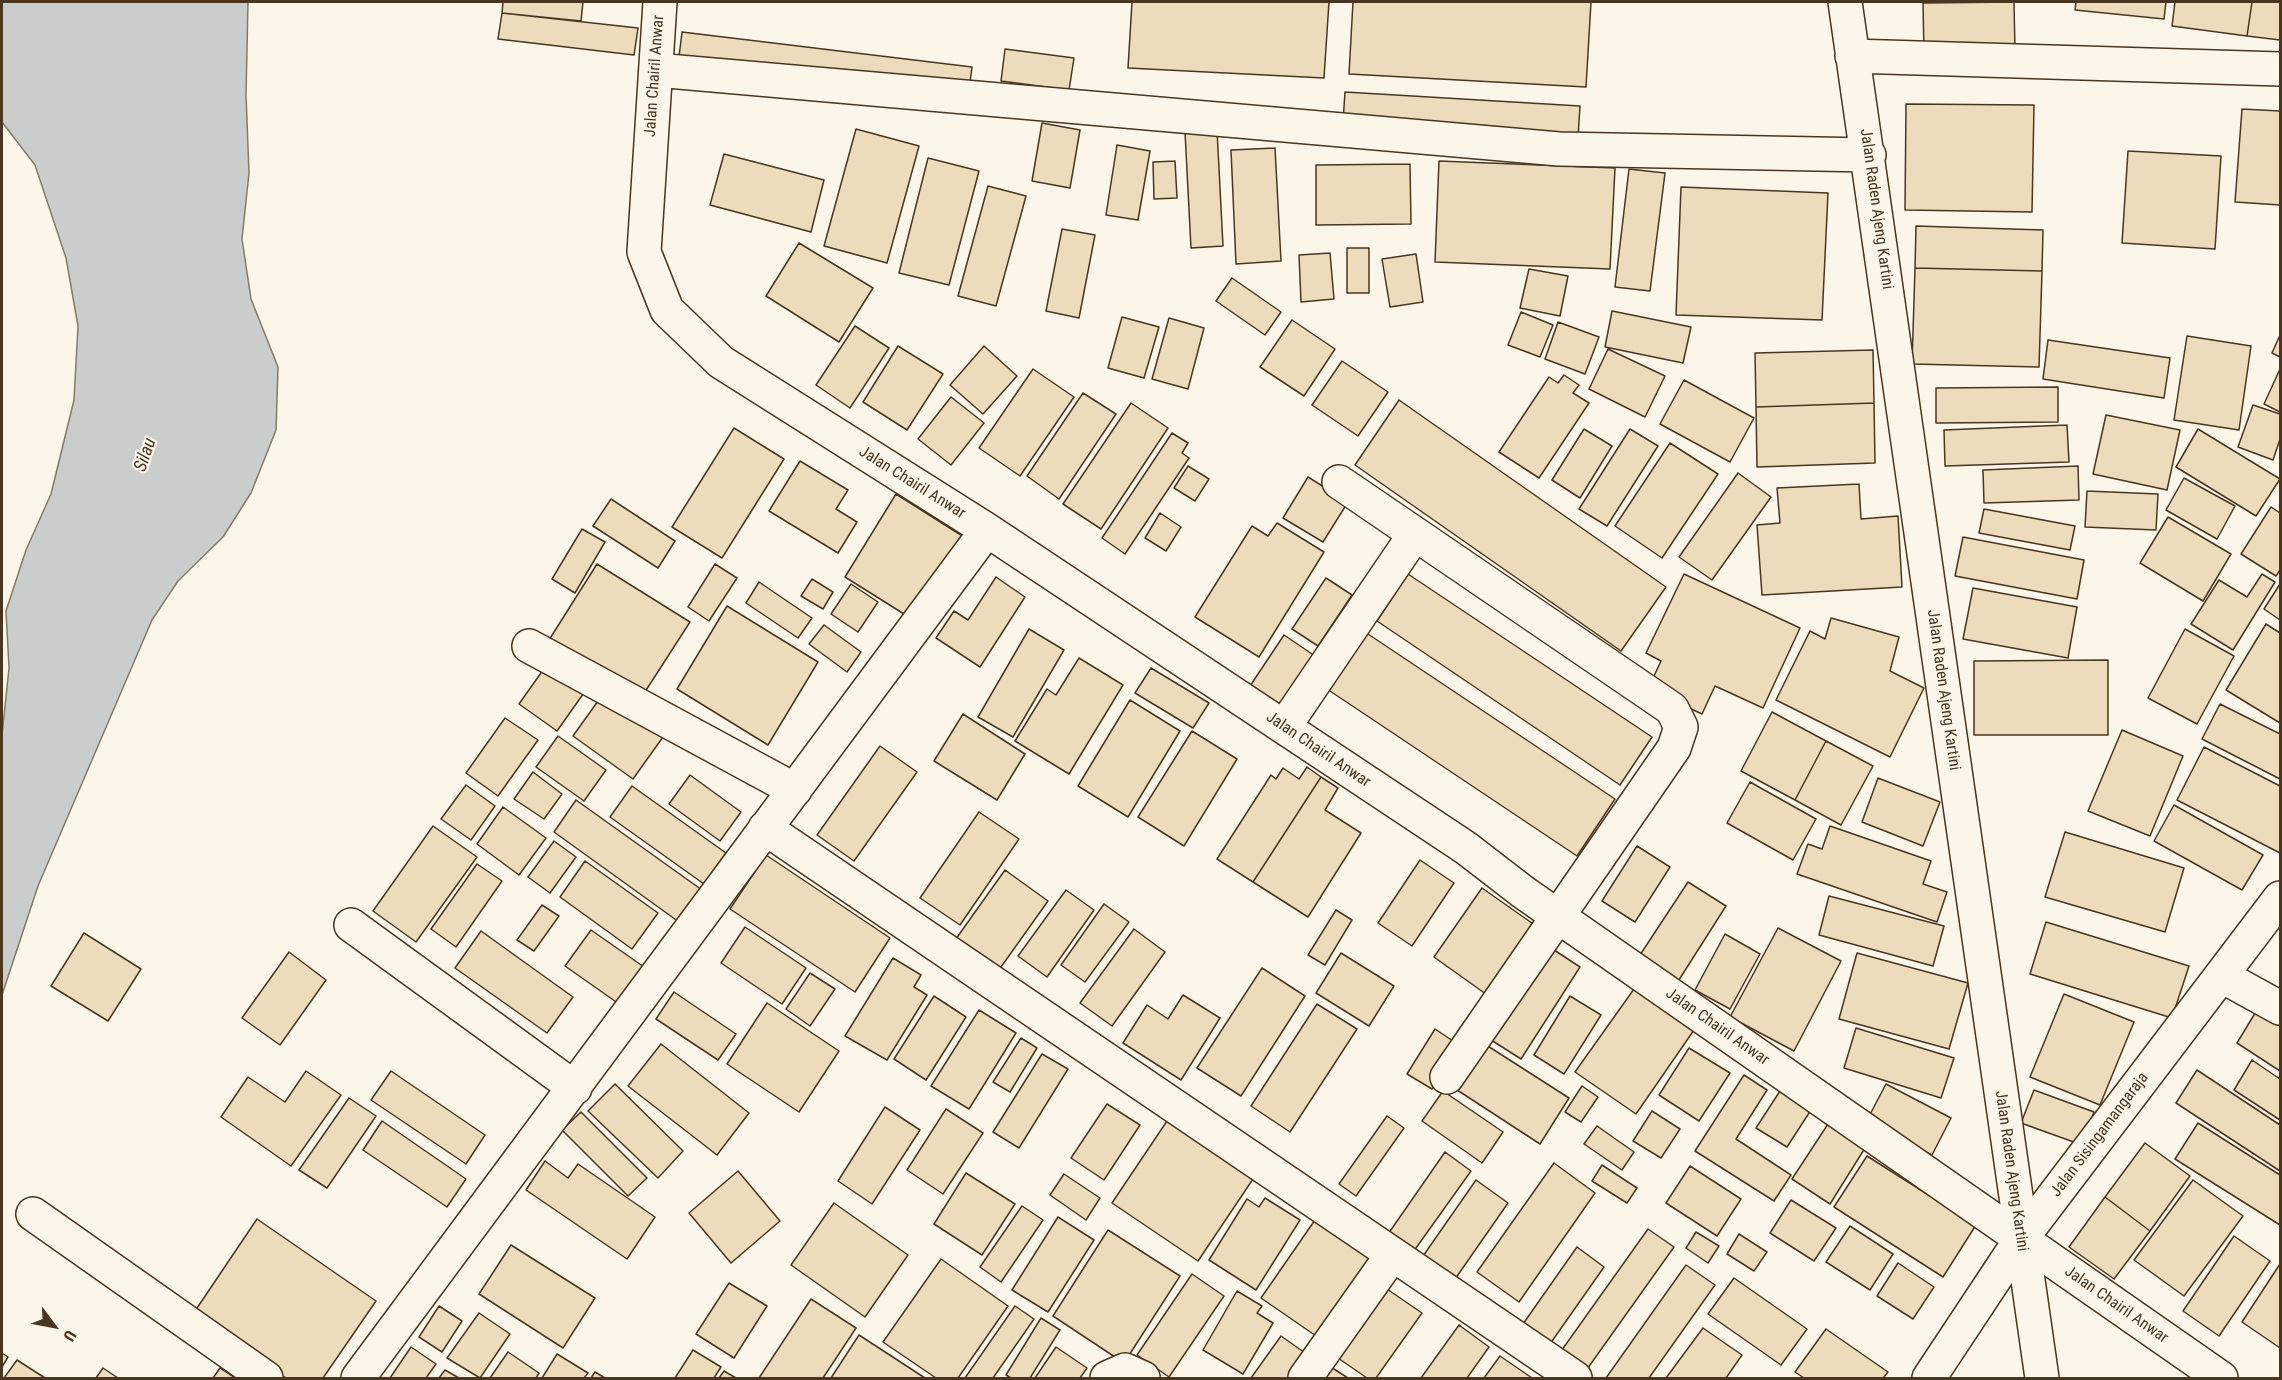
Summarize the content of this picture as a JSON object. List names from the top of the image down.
{
  "streets": {
    "street": ["Jalan Chairil Anwar", "Jalan Raden Ajeng Kartini", "Jalan Sisingamangaraja"]
  },
  "crossings": [
    ["Jalan Chairil Anwar", "Jalan Raden Ajeng Kartini"],
    ["Jalan Chairil Anwar", "Jalan Sisingamangaraja"],
    ["Jalan Raden Ajeng Kartini", "Jalan Sisingamangaraja"]
  ],
  "water": ["Silau"],
  "north": "bottom right"
}
